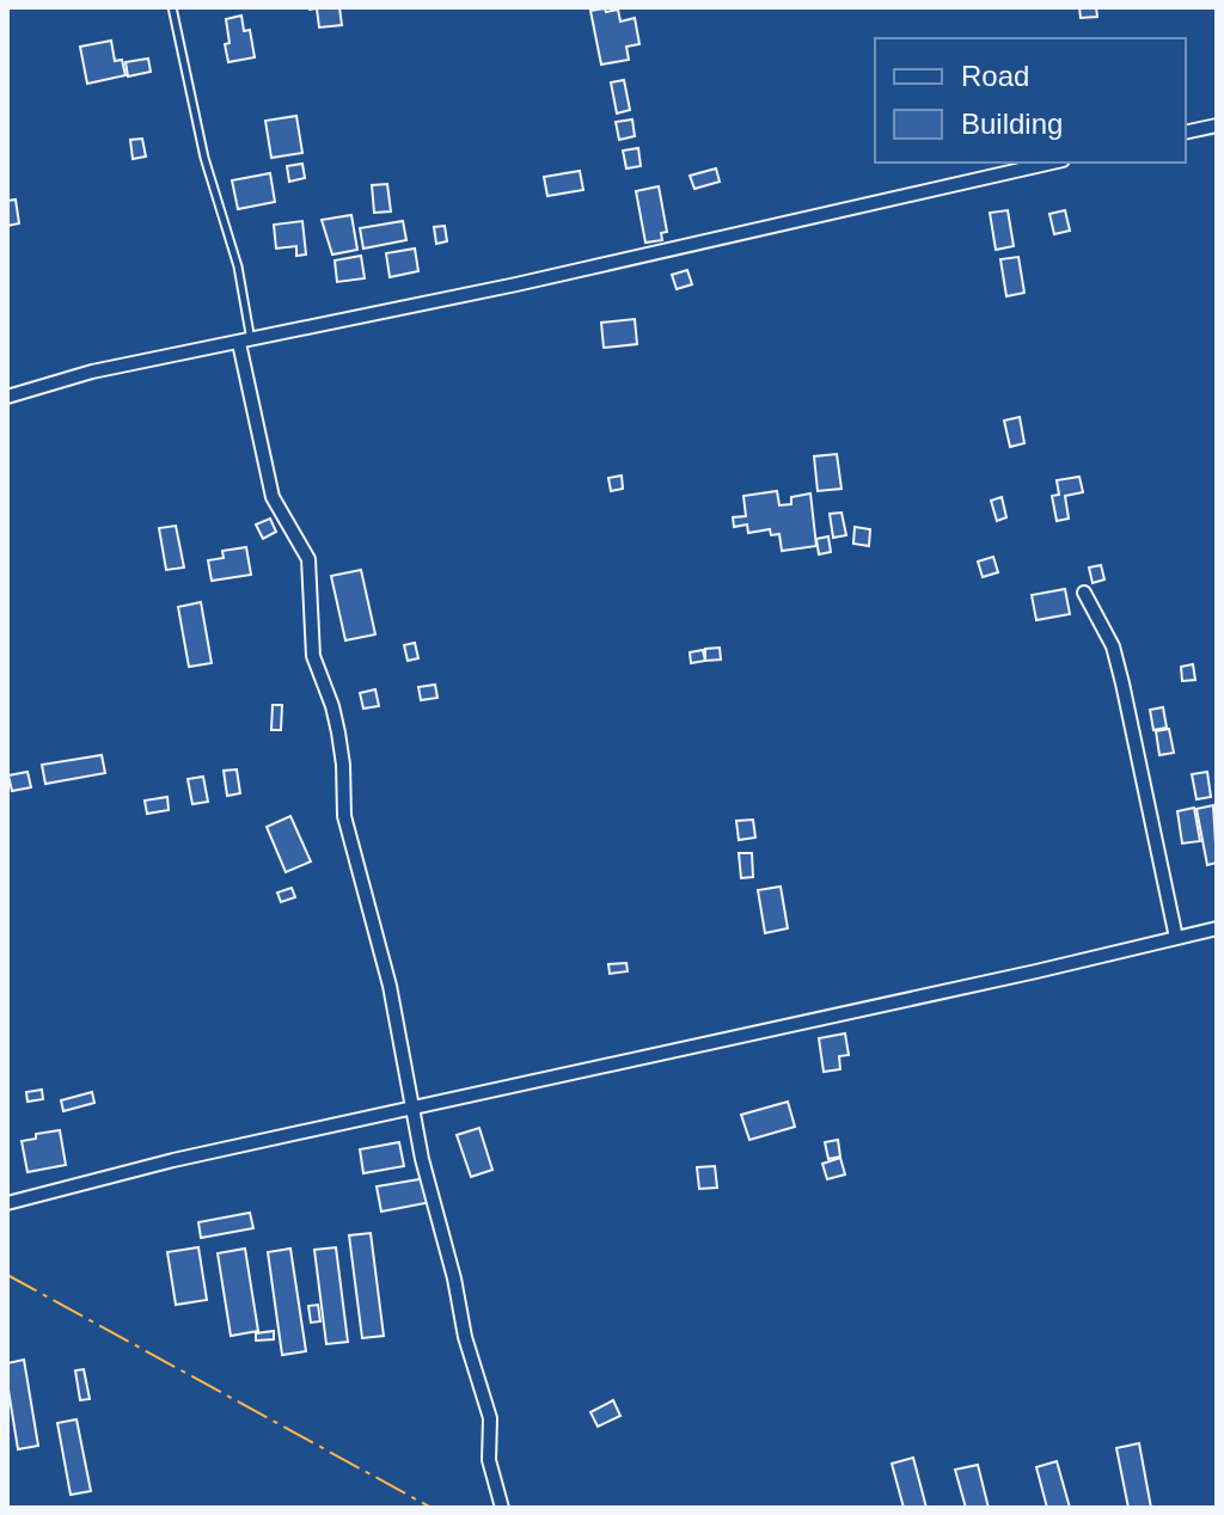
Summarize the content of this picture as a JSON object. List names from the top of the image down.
{
  "legend": ["Road", "Building"]
}
